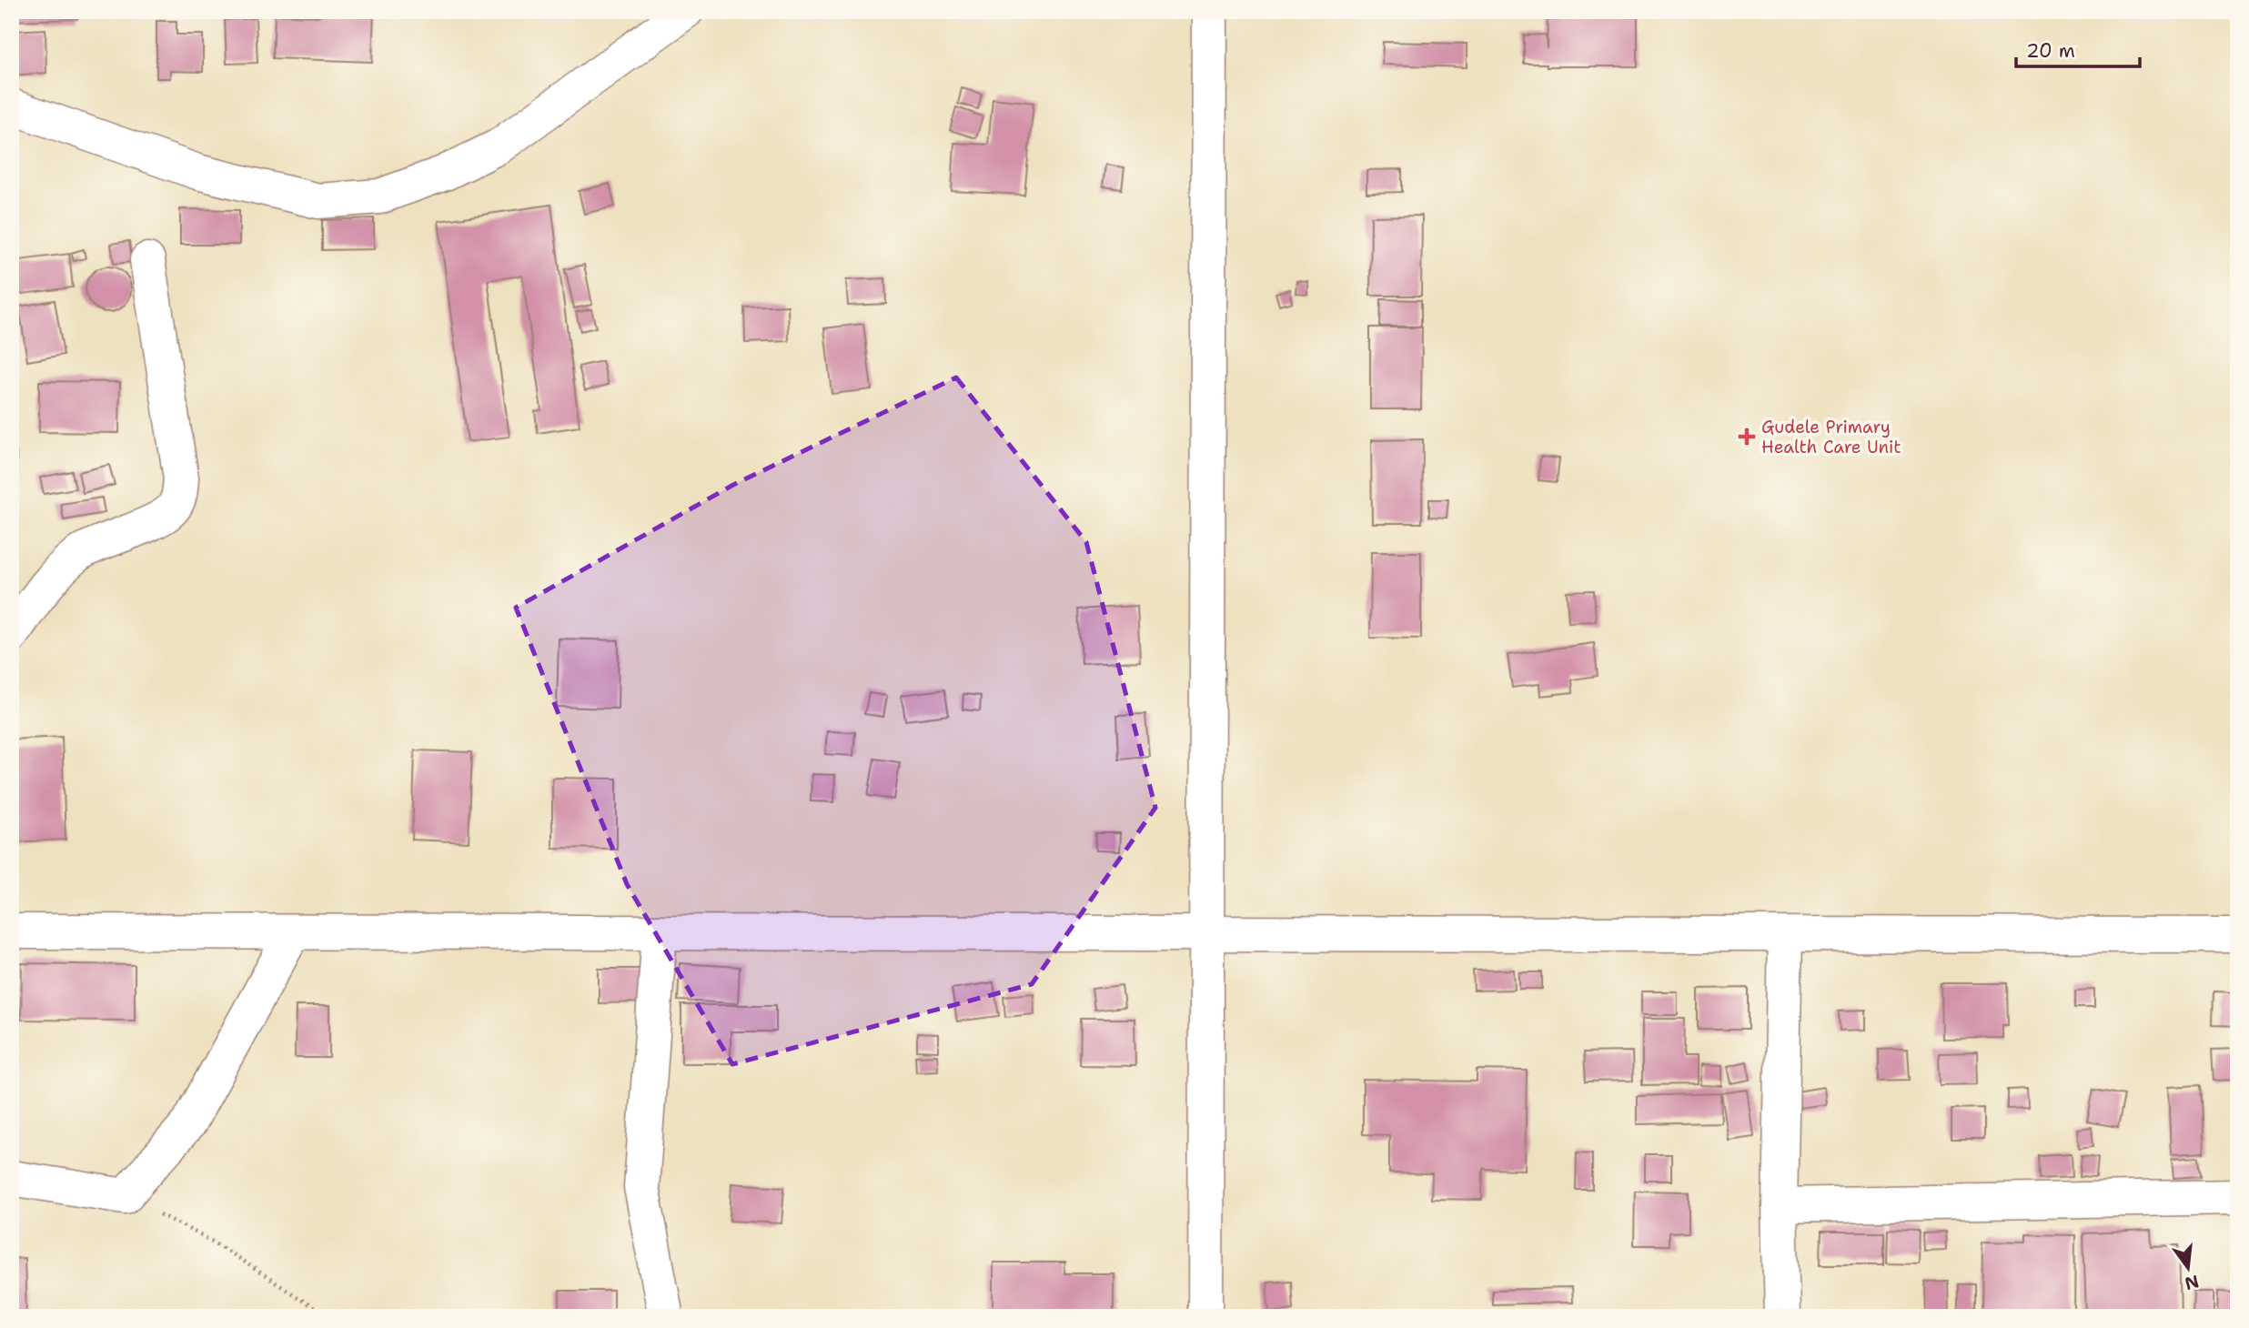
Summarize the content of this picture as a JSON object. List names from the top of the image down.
{
  "places": {
    "health": ["Gudele Primary Health Care Unit"]
  },
  "scale_bar": "20 m",
  "north": "bottom"
}
